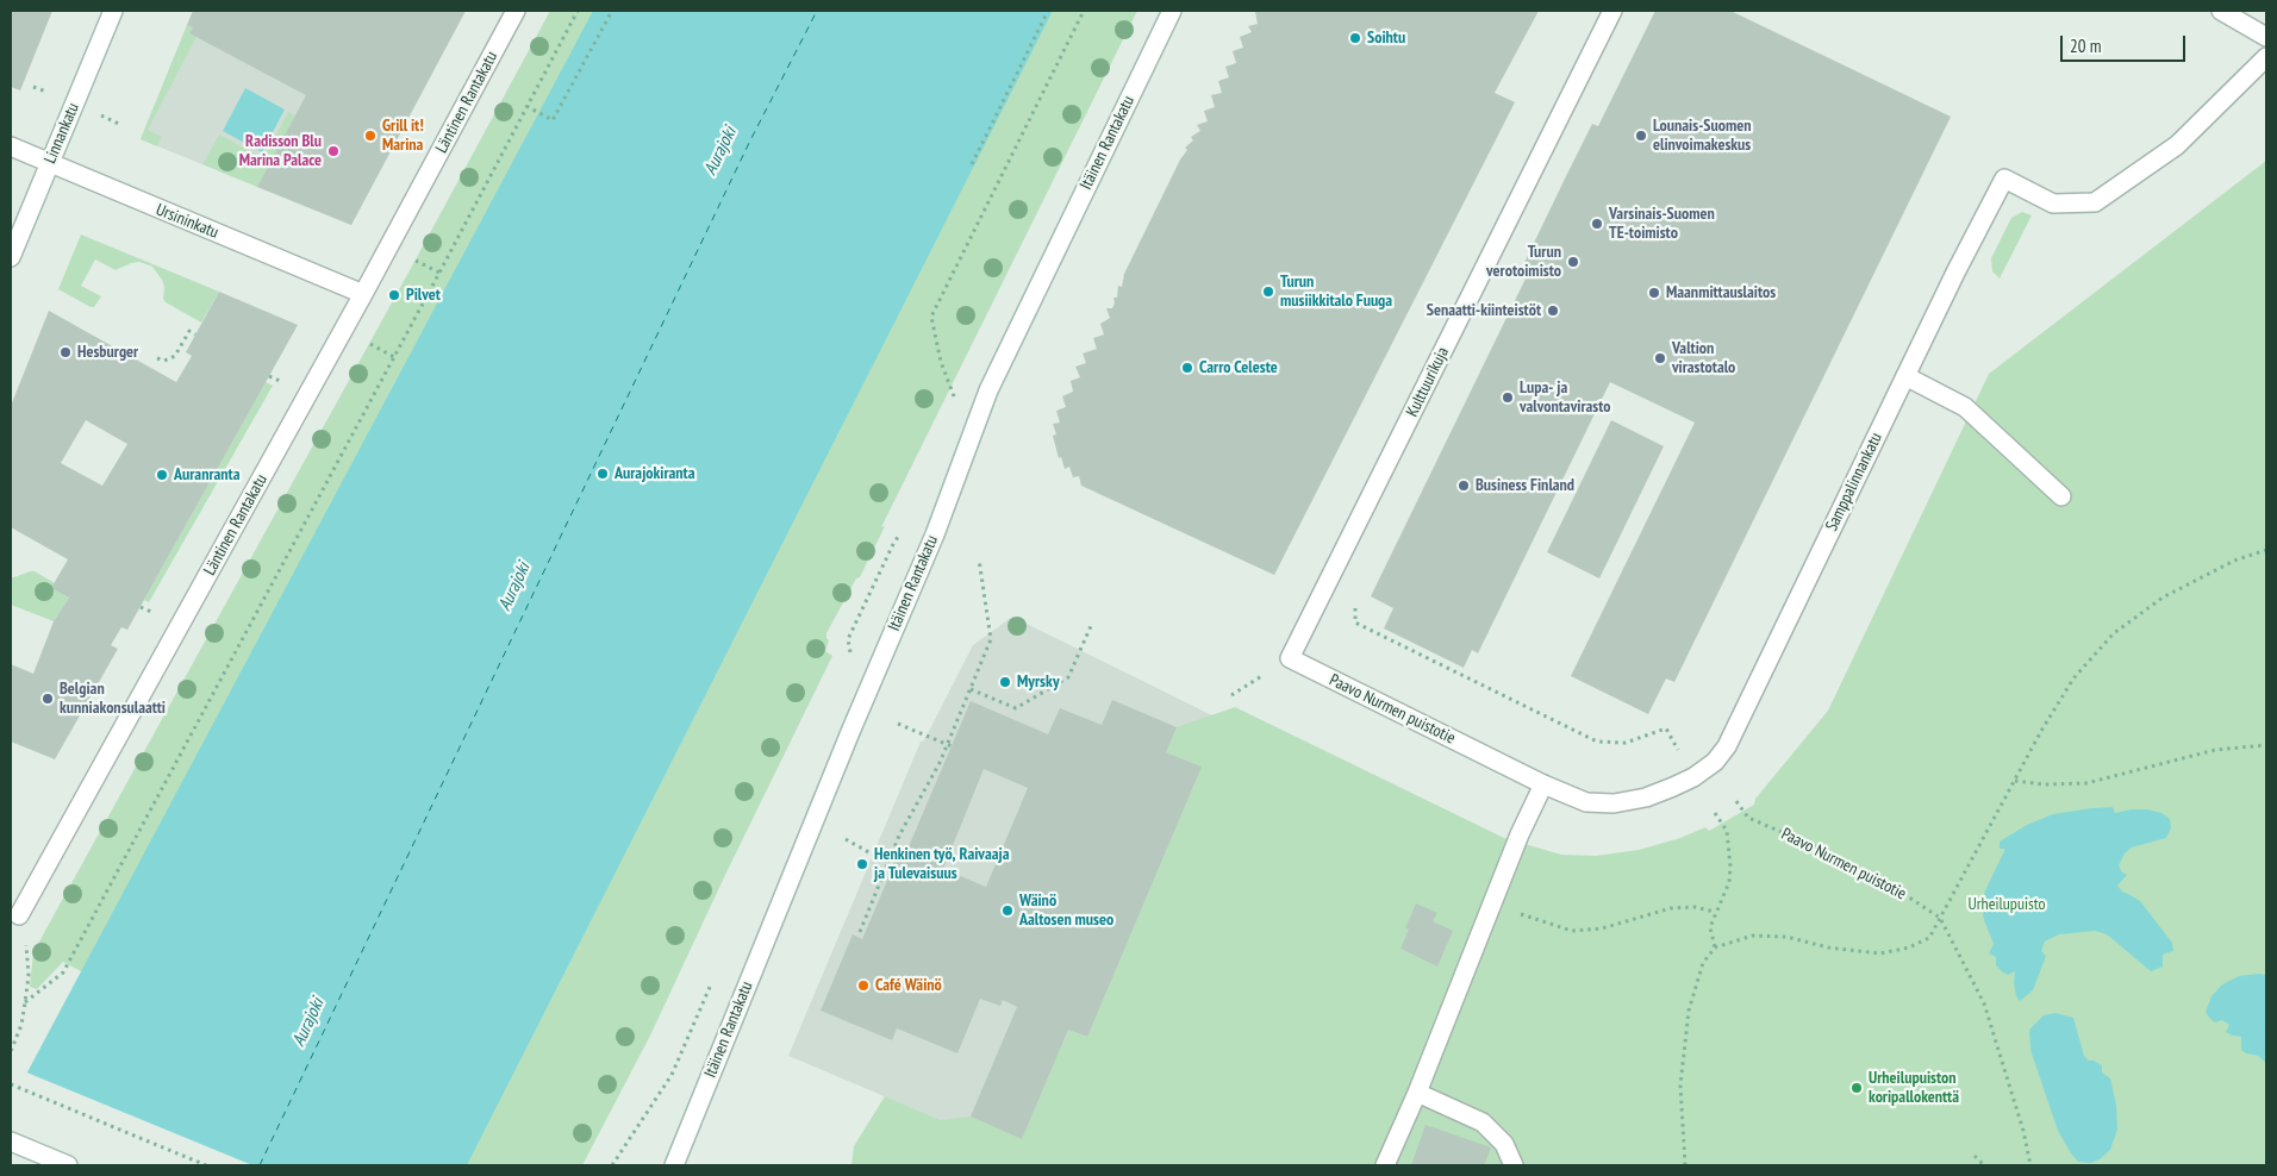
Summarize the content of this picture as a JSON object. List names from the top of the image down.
{
  "streets": {
    "street": [
      "Läntinen Rantakatu",
      "Linnankatu",
      "Itäinen Rantakatu",
      "Ursininkatu",
      "Kulttuurikuja",
      "Samppalinnankatu",
      "Paavo Nurmen puistotie"
    ]
  },
  "crossings": [
    ["Läntinen Rantakatu", "Ursininkatu"],
    ["Linnankatu", "Ursininkatu"],
    ["Kulttuurikuja", "Paavo Nurmen puistotie"],
    ["Samppalinnankatu", "Paavo Nurmen puistotie"]
  ],
  "water": ["Aurajoki"],
  "parks": ["Urheilupuisto"],
  "places": [
    "Soihtu",
    "Grill it! Marina",
    "Lounais-Suomen elinvoimakeskus",
    "Radisson Blu Marina Palace",
    "Varsinais-Suomen TE-toimisto",
    "Turun verotoimisto",
    "Turun musiikkitalo Fuuga",
    "Maanmittauslaitos",
    "Pilvet",
    "Senaatti-kiinteistöt",
    "Hesburger",
    "Valtion virastotalo",
    "Carro Celeste",
    "Lupa- ja valvontavirasto",
    "Aurajokiranta",
    "Auranranta",
    "Business Finland",
    "Myrsky",
    "Belgian kunniakonsulaatti",
    "Henkinen työ, Raivaaja ja Tulevaisuus",
    "Wäinö Aaltosen museo",
    "Café Wäinö",
    "Urheilupuiston koripallokenttä"
  ],
  "scale_bar": "20 m"
}
